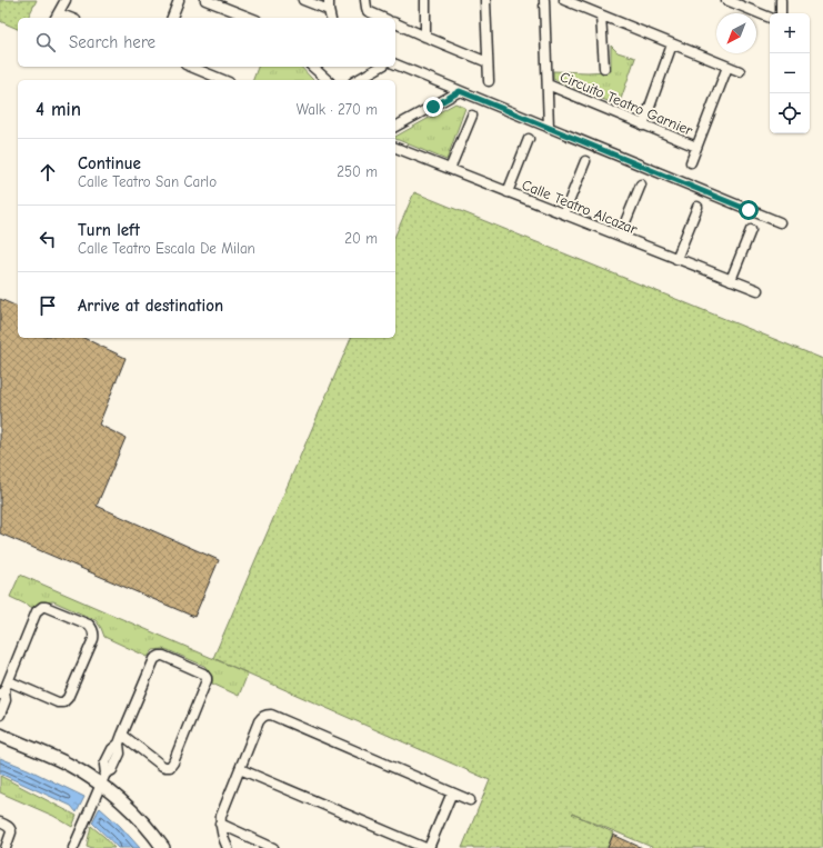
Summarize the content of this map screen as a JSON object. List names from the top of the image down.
{
  "streets": {
    "street": ["Circuito Teatro Garnier", "Calle Teatro Alcazar"]
  },
  "north": "bottom left",
  "page": {
    "map_buttons": ["+", "−"],
    "search": "Search here",
    "heading": ["4 min", "Walk · 270 m"],
    "list": [
      ["Continue", "Calle Teatro San Carlo", "250 m"],
      ["Turn left", "Calle Teatro Escala De Milan", "20 m"],
      "Arrive at destination"
    ]
  }
}
